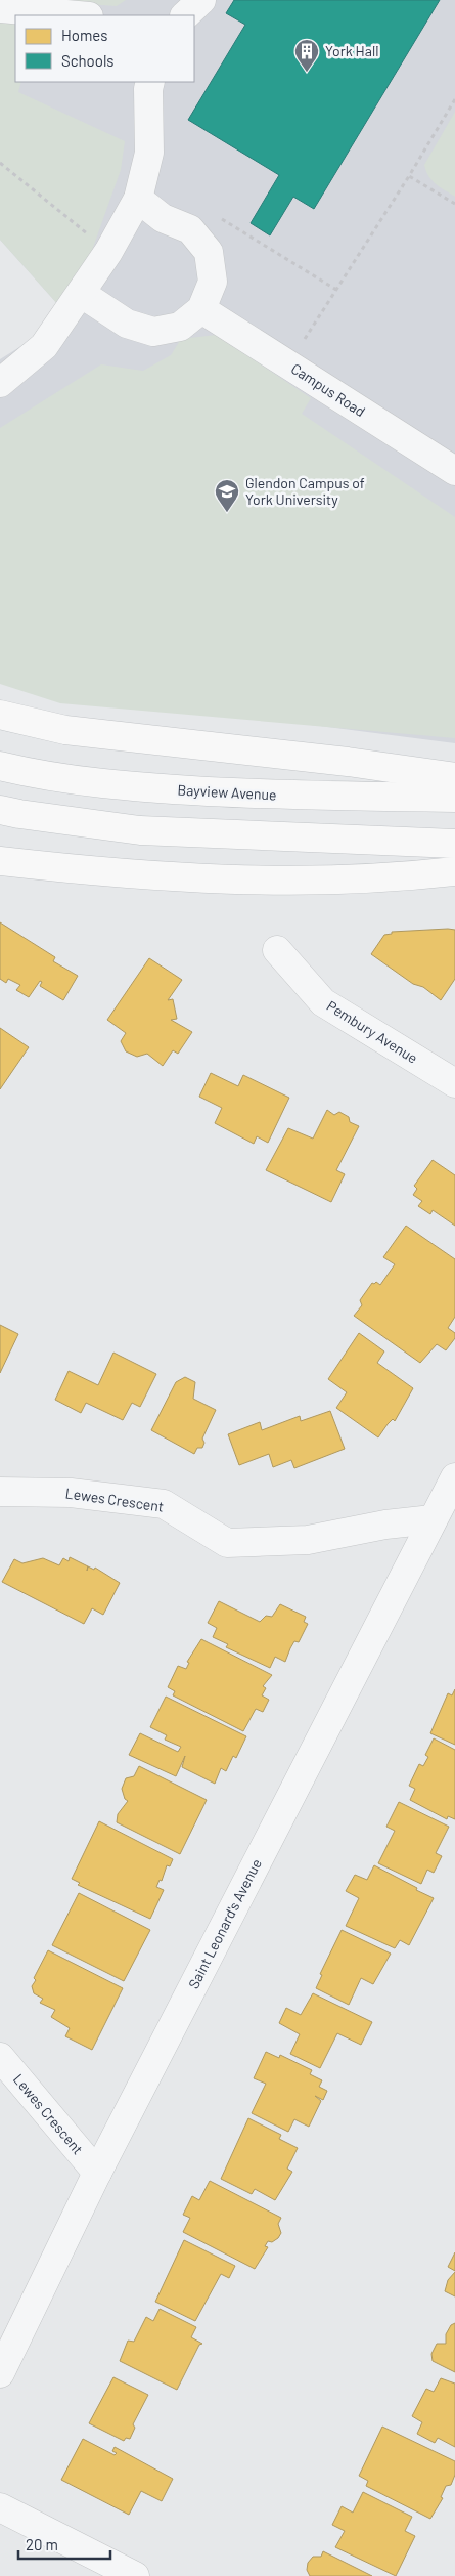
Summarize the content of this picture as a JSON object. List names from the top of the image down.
{
  "streets": {
    "main road": ["Bayview Avenue"],
    "street": [
      "Campus Road",
      "Pembury Avenue",
      "Lewes Crescent",
      "Saint Leonard's Avenue"
    ]
  },
  "crossings": [
    ["Lewes Crescent", "Saint Leonard's Avenue"]
  ],
  "places": {
    "building": ["York Hall"],
    "school or university": ["Glendon Campus of York University"]
  },
  "legend": ["Homes", "Schools"],
  "scale_bar": "20 m"
}
